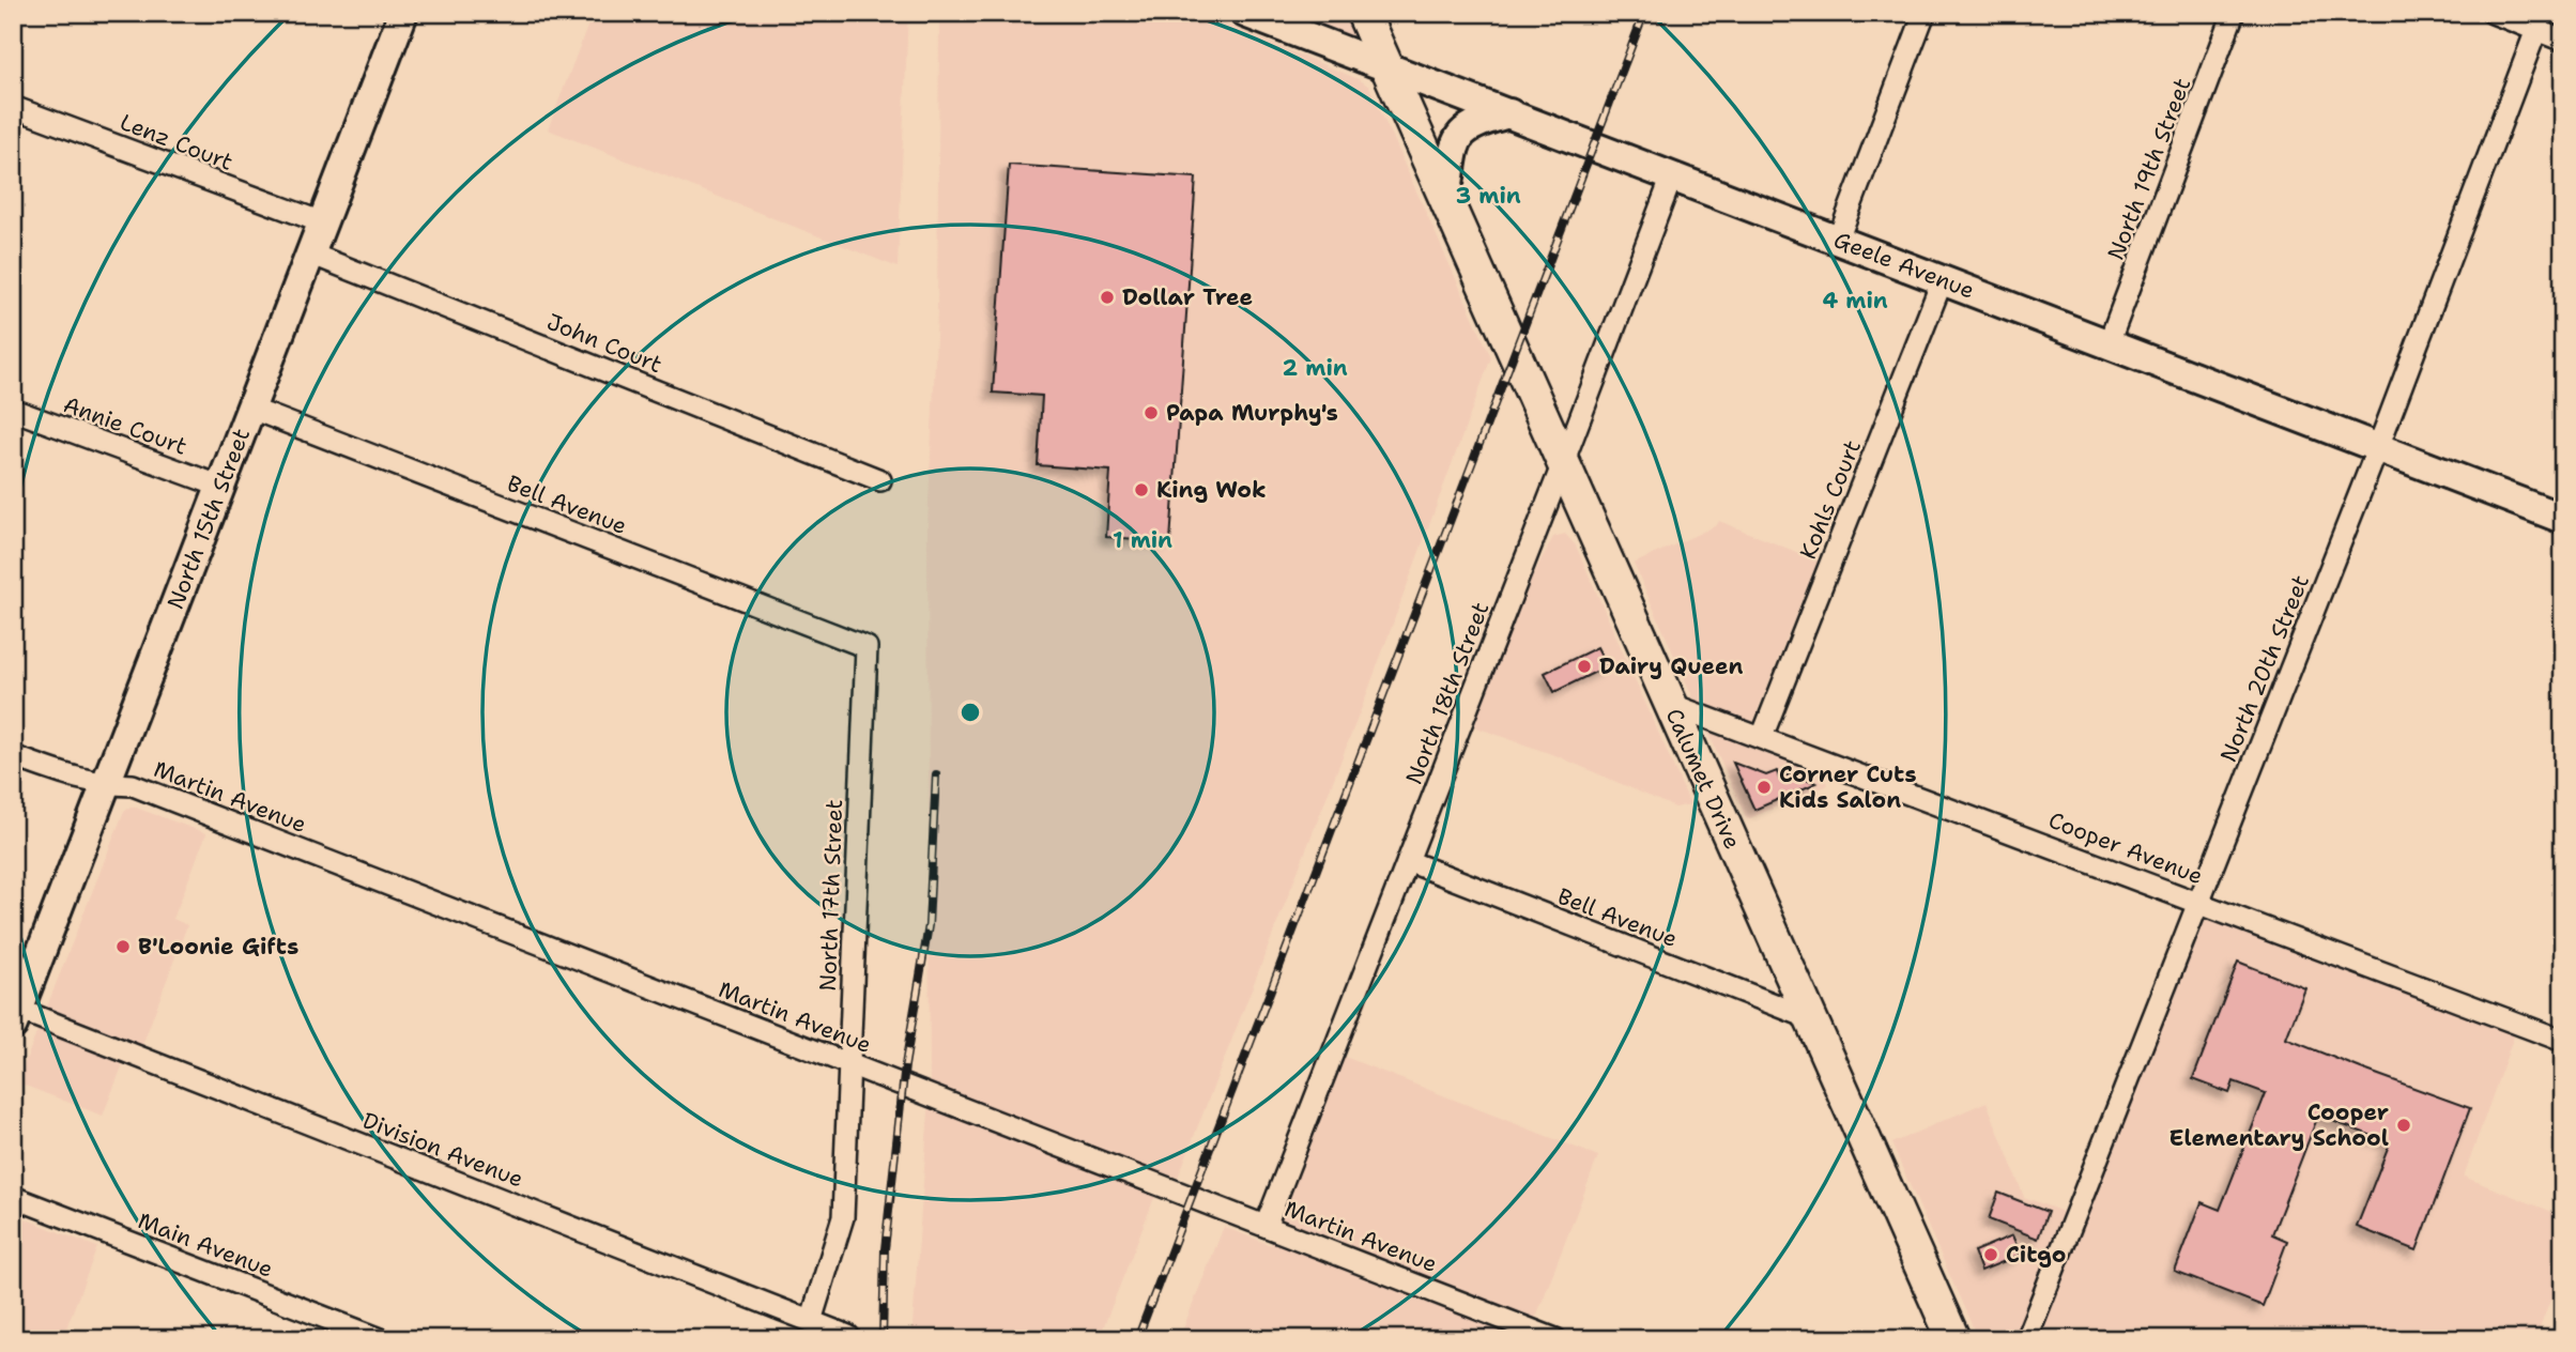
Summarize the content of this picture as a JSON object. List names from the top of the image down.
{
  "streets": {
    "main road": ["Calumet Drive"],
    "street": [
      "Lenz Court",
      "North 19th Street",
      "Geele Avenue",
      "John Court",
      "Annie Court",
      "Kohls Court",
      "Bell Avenue",
      "North 15th Street",
      "North 20th Street",
      "North 18th Street",
      "Martin Avenue",
      "Cooper Avenue",
      "North 17th Street",
      "Division Avenue",
      "Main Avenue"
    ]
  },
  "crossings": [
    ["Lenz Court", "North 15th Street"],
    ["North 19th Street", "Geele Avenue"],
    ["Geele Avenue", "Kohls Court"],
    ["Geele Avenue", "North 20th Street"],
    ["Geele Avenue", "North 18th Street"],
    ["Geele Avenue", "Calumet Drive"],
    ["John Court", "North 15th Street"],
    ["Annie Court", "North 15th Street"],
    ["Kohls Court", "Cooper Avenue"],
    ["Bell Avenue", "North 15th Street"],
    ["Bell Avenue", "North 18th Street"],
    ["Bell Avenue", "Calumet Drive"],
    ["Bell Avenue", "North 17th Street"],
    ["North 15th Street", "Martin Avenue"],
    ["North 15th Street", "Division Avenue"],
    ["North 20th Street", "Cooper Avenue"],
    ["North 18th Street", "Calumet Drive"],
    ["North 18th Street", "Martin Avenue"],
    ["Calumet Drive", "Cooper Avenue"],
    ["Martin Avenue", "North 17th Street"],
    ["North 17th Street", "Division Avenue"]
  ],
  "places": [
    "Dollar Tree",
    "Papa Murphy's",
    "King Wok",
    "Dairy Queen",
    "Corner Cuts Kids Salon",
    "B'Loonie Gifts",
    "Cooper Elementary School",
    "Citgo"
  ],
  "rings": [
    "3 min",
    "4 min",
    "2 min",
    "1 min"
  ]
}
